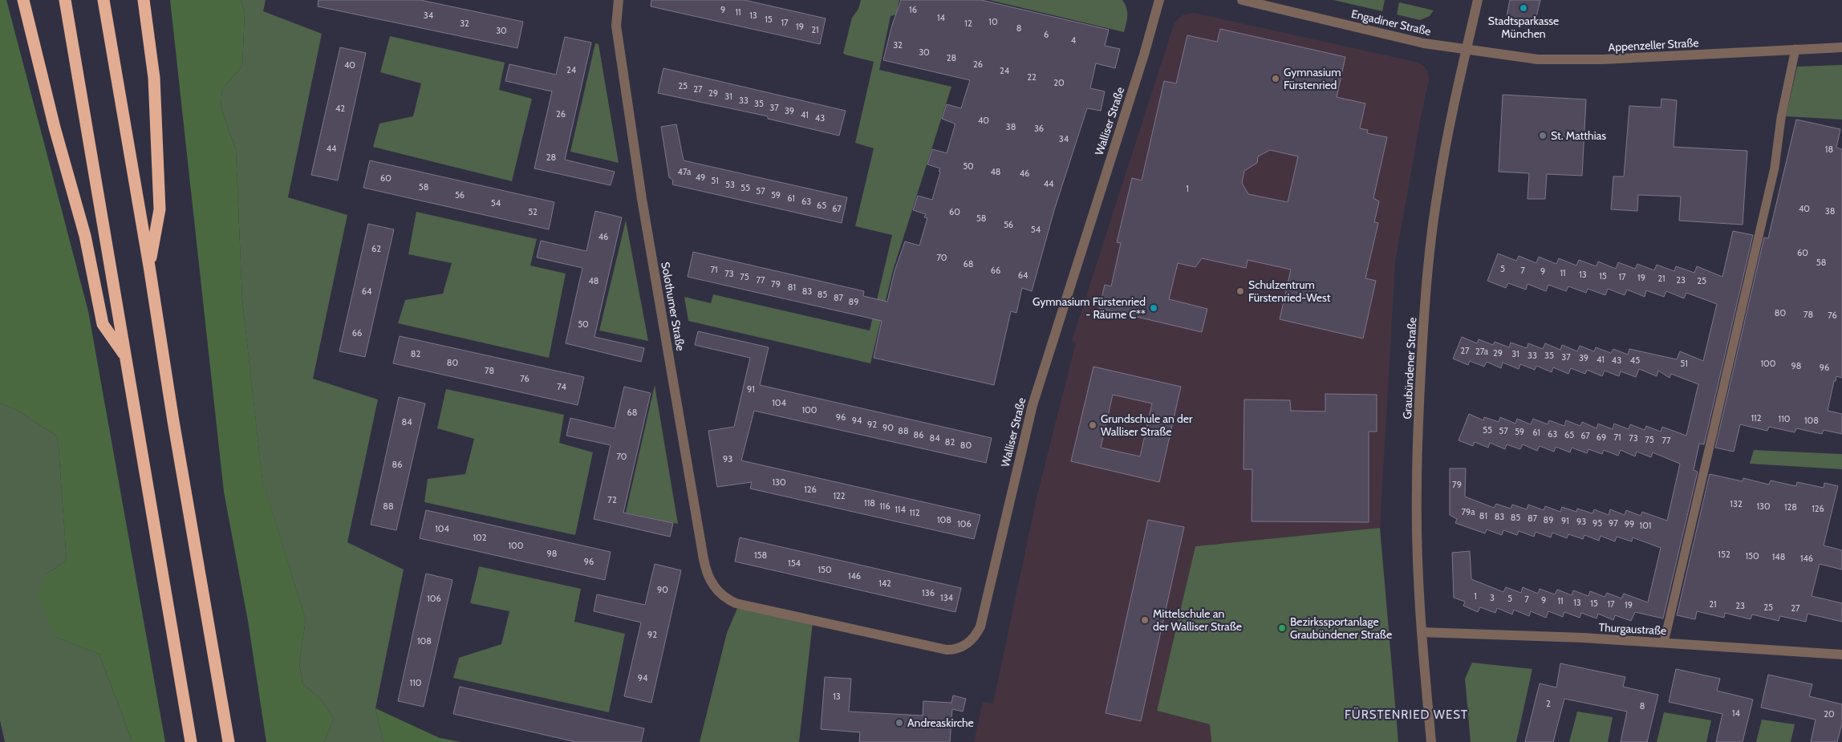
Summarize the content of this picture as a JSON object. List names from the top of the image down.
{
  "streets": {
    "street": [
      "Engadiner Straße",
      "Appenzeller Straße",
      "Walliser Straße",
      "Solothurner Straße",
      "Graubündener Straße",
      "Thurgaustraße"
    ]
  },
  "crossings": [
    ["Engadiner Straße", "Appenzeller Straße"],
    ["Engadiner Straße", "Graubündener Straße"],
    ["Appenzeller Straße", "Graubündener Straße"],
    ["Walliser Straße", "Solothurner Straße"],
    ["Graubündener Straße", "Thurgaustraße"]
  ],
  "districts": ["FÜRSTENRIED WEST"],
  "places": [
    "Stadtsparkasse München",
    "Gymnasium Fürstenried",
    "St. Matthias",
    "Schulzentrum Fürstenried-West",
    "Gymnasium Fürstenried - Räume C**",
    "Grundschule an der Walliser Straße",
    "Mittelschule an der Walliser Straße",
    "Bezirkssportanlage Graubündener Straße",
    "Andreaskirche"
  ],
  "house_numbers": [
    "9",
    "16",
    "11",
    "34",
    "13",
    "14",
    "15",
    "10",
    "17",
    "32",
    "12",
    "19",
    "8",
    "21",
    "30",
    "6",
    "4",
    "32",
    "30",
    "28",
    "26",
    "40",
    "24",
    "24",
    "22",
    "20",
    "25",
    "27",
    "29",
    "31",
    "33",
    "35",
    "37",
    "42",
    "39",
    "26",
    "41",
    "43",
    "40",
    "38",
    "36",
    "34",
    "44",
    "18",
    "28",
    "50",
    "47a",
    "48",
    "46",
    "49",
    "60",
    "51",
    "44",
    "53",
    "58",
    "55",
    "1",
    "57",
    "56",
    "59",
    "61",
    "63",
    "54",
    "65",
    "67",
    "40",
    "38",
    "52",
    "60",
    "58",
    "56",
    "54",
    "46",
    "62",
    "60",
    "70",
    "58",
    "68",
    "5",
    "71",
    "66",
    "7",
    "9",
    "11",
    "73",
    "13",
    "64",
    "15",
    "75",
    "17",
    "19",
    "21",
    "77",
    "23",
    "48",
    "25",
    "79",
    "81",
    "64",
    "83",
    "85",
    "87",
    "89",
    "80",
    "78",
    "76",
    "50",
    "66",
    "27",
    "27a",
    "29",
    "82",
    "31",
    "33",
    "35",
    "37",
    "39",
    "41",
    "43",
    "45",
    "80",
    "51",
    "100",
    "98",
    "96",
    "78",
    "76",
    "74",
    "91",
    "104",
    "100",
    "68",
    "96",
    "112",
    "110",
    "94",
    "108",
    "84",
    "92",
    "90",
    "55",
    "88",
    "57",
    "59",
    "61",
    "63",
    "86",
    "65",
    "67",
    "69",
    "71",
    "84",
    "73",
    "75",
    "77",
    "82",
    "80",
    "70",
    "93",
    "86",
    "130",
    "79",
    "126",
    "122",
    "72",
    "118",
    "132",
    "88",
    "116",
    "130",
    "128",
    "126",
    "114",
    "79a",
    "112",
    "81",
    "83",
    "85",
    "87",
    "108",
    "89",
    "91",
    "93",
    "95",
    "97",
    "106",
    "99",
    "101",
    "104",
    "102",
    "100",
    "98",
    "152",
    "158",
    "150",
    "148",
    "146",
    "96",
    "154",
    "150",
    "146",
    "142",
    "90",
    "136",
    "1",
    "134",
    "3",
    "106",
    "5",
    "7",
    "9",
    "11",
    "13",
    "15",
    "17",
    "21",
    "19",
    "23",
    "25",
    "27",
    "92",
    "108",
    "94",
    "110",
    "13",
    "2",
    "8",
    "14",
    "20"
  ]
}
